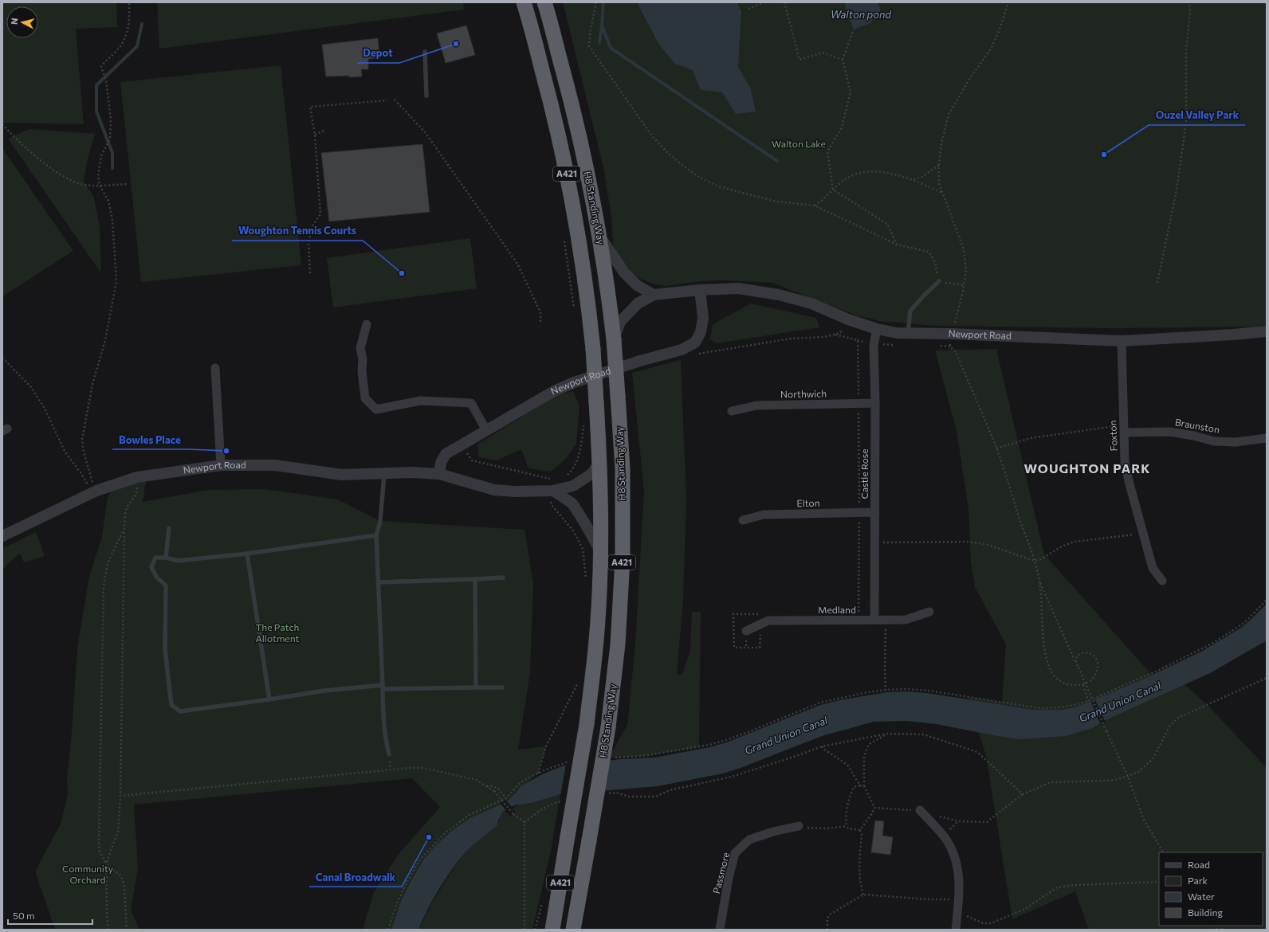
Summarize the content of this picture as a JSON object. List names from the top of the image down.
{
  "streets": {
    "highway": ["A421", "H8 Standing Way"],
    "street": [
      "Newport Road",
      "Northwich",
      "Braunston",
      "Foxton",
      "Castle Rose",
      "Elton",
      "Medland",
      "Passmore"
    ]
  },
  "crossings": [
    ["H8 Standing Way", "Newport Road"],
    ["Newport Road", "Foxton"],
    ["Newport Road", "Castle Rose"],
    ["Northwich", "Castle Rose"],
    ["Braunston", "Foxton"],
    ["Castle Rose", "Elton"],
    ["Castle Rose", "Medland"]
  ],
  "districts": ["WOUGHTON PARK"],
  "water": ["Walton pond", "Grand Union Canal"],
  "parks": ["Walton Lake", "The Patch Allotment", "Community Orchard"],
  "places": [
    "Depot",
    "Ouzel Valley Park",
    "Woughton Tennis Courts",
    "Bowles Place",
    "Canal Broadwalk"
  ],
  "legend": [
    "Road",
    "Park",
    "Water",
    "Building"
  ],
  "scale_bar": "50 m",
  "north": "left"
}
